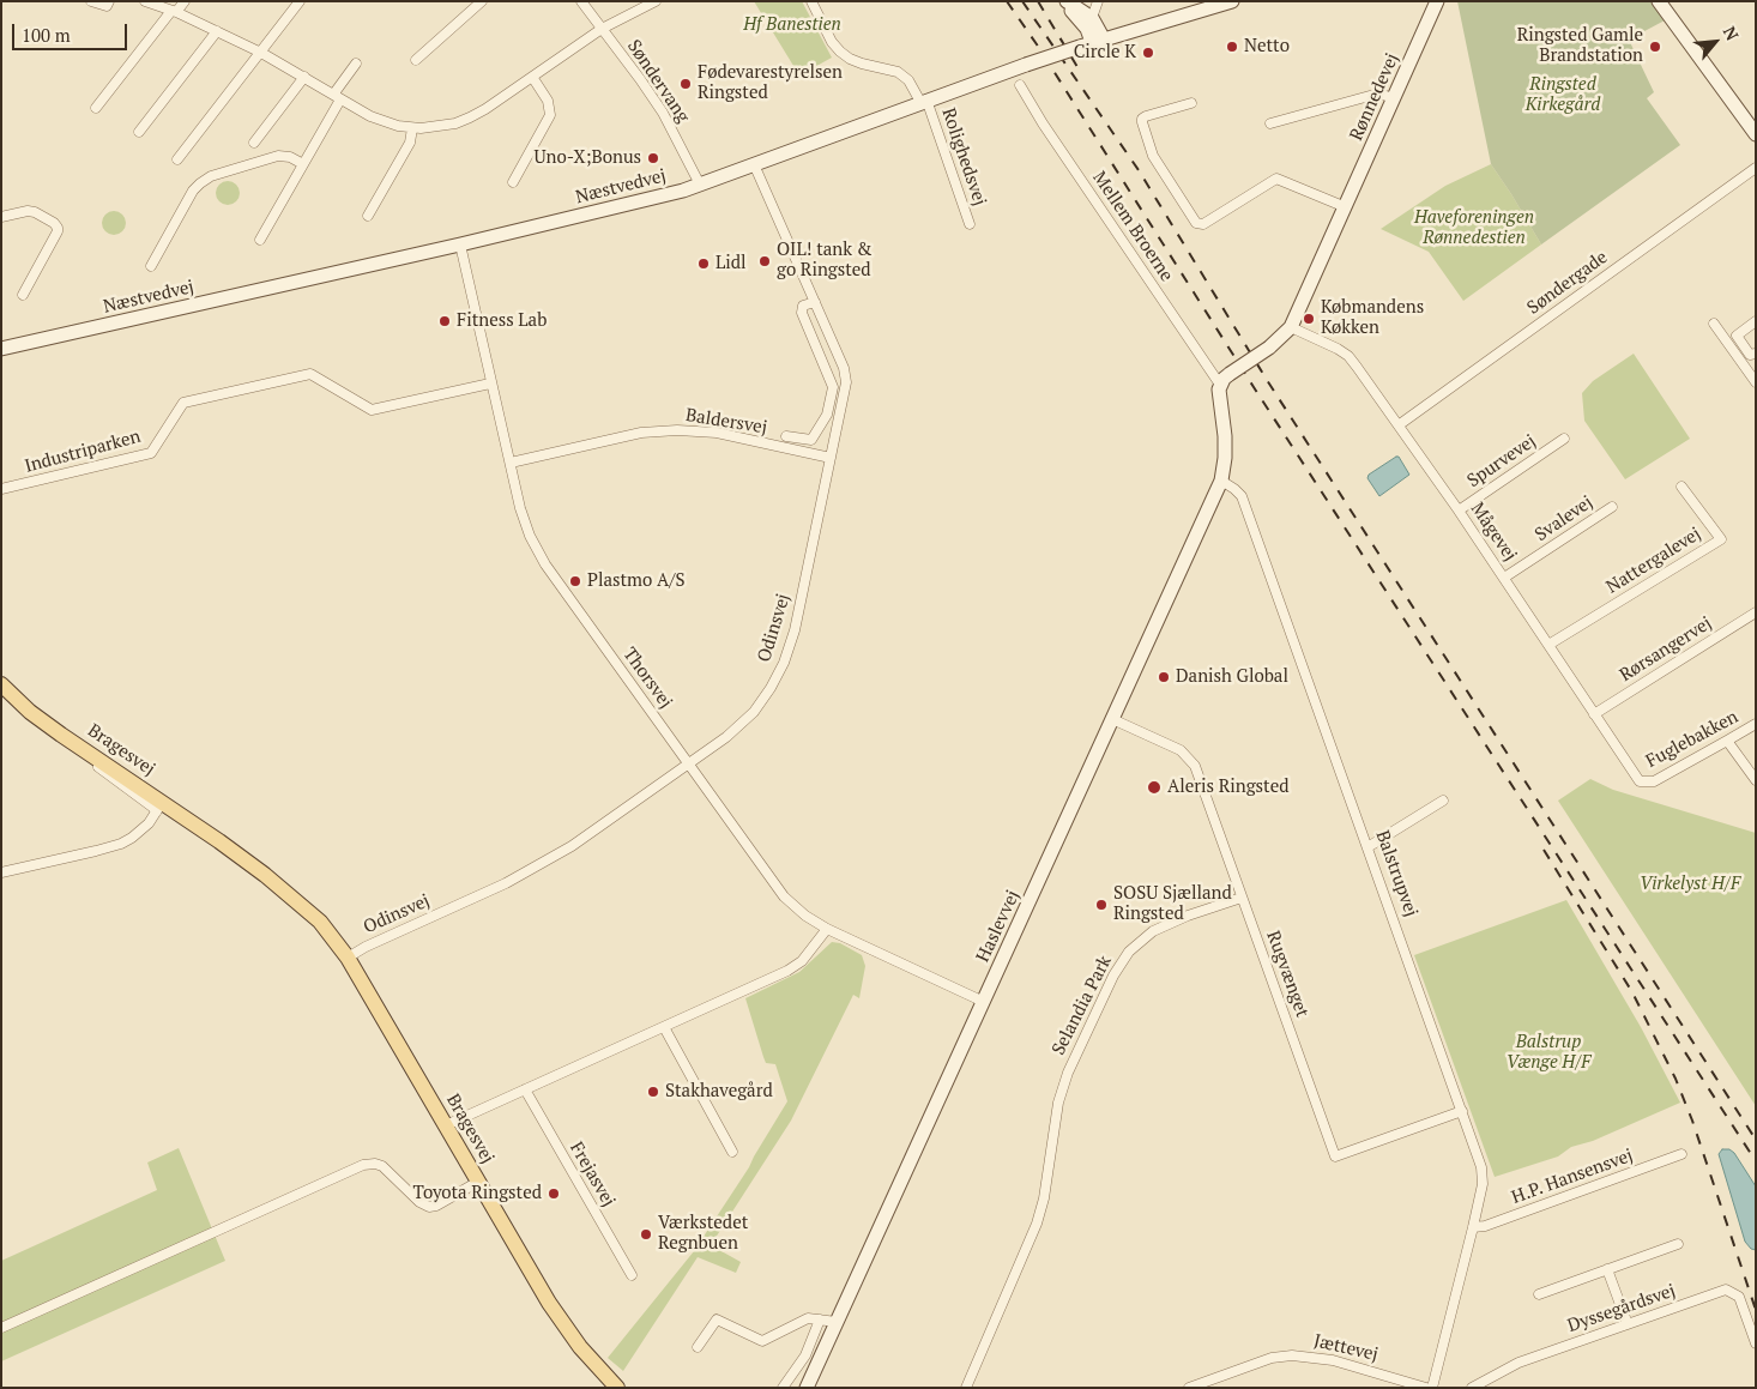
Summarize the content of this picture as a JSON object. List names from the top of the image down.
{
  "streets": {
    "main road": ["Bragesvej"],
    "street": [
      "Søndervang",
      "Rønnedevej",
      "Rolighedsvej",
      "Næstvedvej",
      "Mellem Broerne",
      "Søndergade",
      "Baldersvej",
      "Industriparken",
      "Spurvevej",
      "Svalevej",
      "Mågevej",
      "Nattergalevej",
      "Odinsvej",
      "Rørsangervej",
      "Thorsvej",
      "Fuglebakken",
      "Balstrupvej",
      "Haslevvej",
      "Rugvænget",
      "Selandia Park",
      "Frejasvej",
      "H.P. Hansensvej",
      "Dyssegårdsvej",
      "Jættevej"
    ]
  },
  "crossings": [
    ["Søndervang", "Næstvedvej"],
    ["Rønnedevej", "Mellem Broerne"],
    ["Rønnedevej", "Mågevej"],
    ["Rolighedsvej", "Næstvedvej"],
    ["Næstvedvej", "Odinsvej"],
    ["Næstvedvej", "Thorsvej"],
    ["Søndergade", "Mågevej"],
    ["Baldersvej", "Odinsvej"],
    ["Baldersvej", "Thorsvej"],
    ["Industriparken", "Thorsvej"],
    ["Spurvevej", "Mågevej"],
    ["Svalevej", "Mågevej"],
    ["Mågevej", "Nattergalevej"],
    ["Mågevej", "Rørsangervej"],
    ["Mågevej", "Fuglebakken"],
    ["Odinsvej", "Thorsvej"],
    ["Odinsvej", "Bragesvej"],
    ["Thorsvej", "Haslevvej"],
    ["Balstrupvej", "Haslevvej"],
    ["Balstrupvej", "Rugvænget"],
    ["Balstrupvej", "H.P. Hansensvej"],
    ["Haslevvej", "Rugvænget"],
    ["Rugvænget", "Selandia Park"]
  ],
  "parks": [
    "Hf Banestien",
    "Ringsted Kirkegård",
    "Haveforeningen Rønnedestien",
    "Virkelyst H/F",
    "Balstrup Vænge H/F"
  ],
  "places": [
    "Netto",
    "Ringsted Gamle Brandstation",
    "Circle K",
    "Fødevarestyrelsen Ringsted",
    "Uno-X;Bonus",
    "OIL! tank & go Ringsted",
    "Lidl",
    "Købmandens Køkken",
    "Fitness Lab",
    "Plastmo A/S",
    "Danish Global",
    "Aleris Ringsted",
    "SOSU Sjælland Ringsted",
    "Stakhavegård",
    "Toyota Ringsted",
    "Værkstedet Regnbuen"
  ],
  "scale_bar": "100 m",
  "north": "top right"
}
